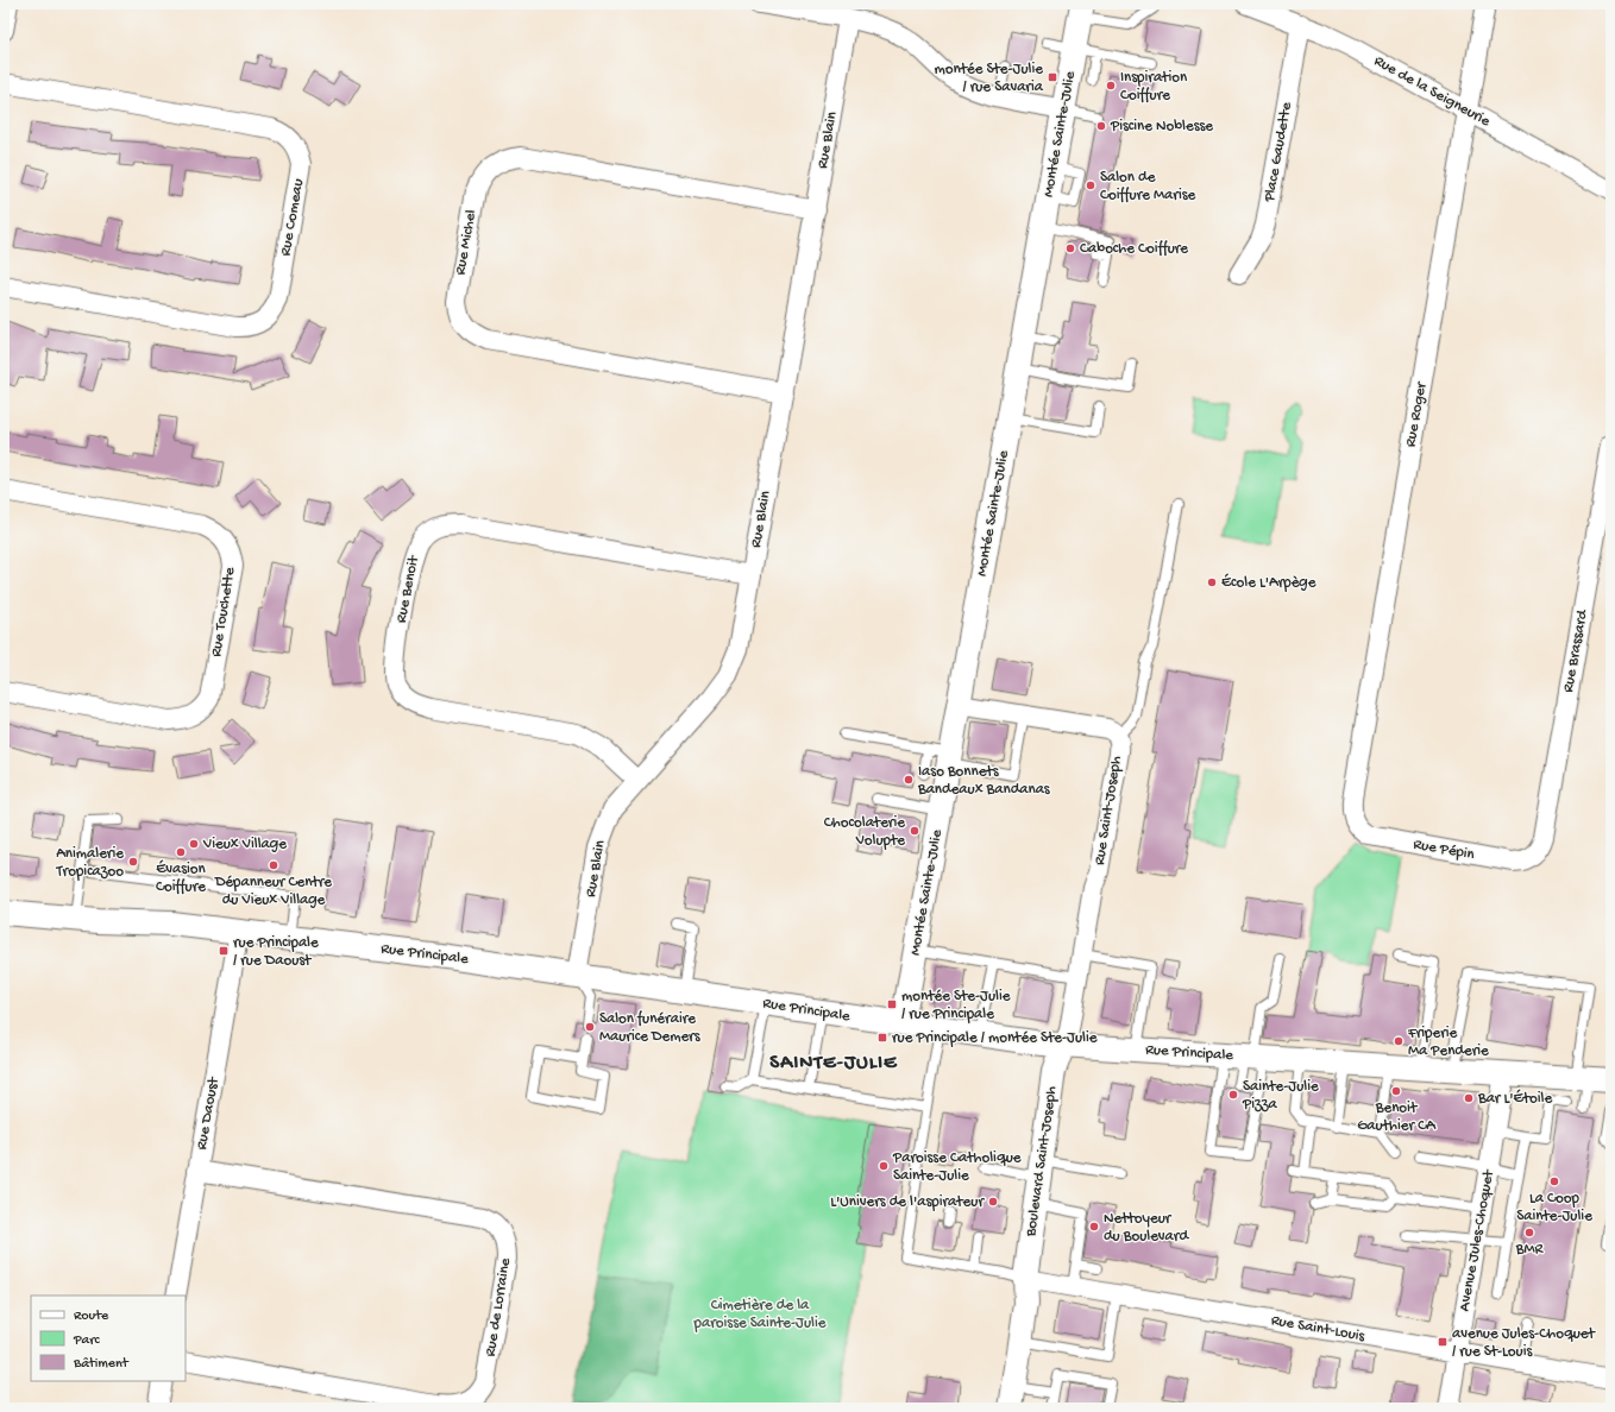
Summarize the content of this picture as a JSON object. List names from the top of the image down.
{
  "streets": {
    "street": [
      "Rue de la Seigneurie",
      "Montée Sainte-Julie",
      "Rue Blain",
      "Place Gaudette",
      "Rue Comeau",
      "Rue Michel",
      "Rue Roger",
      "Rue Benoit",
      "Rue Touchette",
      "Rue Brassard",
      "Rue Saint-Joseph",
      "Rue Pépin",
      "Rue Principale",
      "Rue Daoust",
      "Boulevard Saint-Joseph",
      "Avenue Jules-Choquet",
      "Rue de Lorraine",
      "Rue Saint-Louis"
    ]
  },
  "crossings": [
    ["Rue de la Seigneurie", "Place Gaudette"],
    ["Rue de la Seigneurie", "Rue Roger"],
    ["Montée Sainte-Julie", "Rue Saint-Joseph"],
    ["Montée Sainte-Julie", "Rue Principale"],
    ["Rue Blain", "Rue Michel"],
    ["Rue Blain", "Rue Benoit"],
    ["Rue Blain", "Rue Principale"],
    ["Rue Roger", "Rue Pépin"],
    ["Rue Brassard", "Rue Pépin"],
    ["Rue Saint-Joseph", "Rue Principale"],
    ["Rue Saint-Joseph", "Boulevard Saint-Joseph"],
    ["Rue Principale", "Rue Daoust"],
    ["Rue Principale", "Boulevard Saint-Joseph"],
    ["Rue Principale", "Avenue Jules-Choquet"],
    ["Rue Daoust", "Rue de Lorraine"],
    ["Boulevard Saint-Joseph", "Rue Saint-Louis"],
    ["Avenue Jules-Choquet", "Rue Saint-Louis"]
  ],
  "districts": ["SAINTE-JULIE"],
  "parks": ["Cimetière de la paroisse Sainte-Julie"],
  "places": {
    "transit": [
      "montée Ste-Julie / rue Savaria",
      "rue Principale / rue Daoust",
      "montée Ste-Julie / rue Principale",
      "rue Principale / montée Ste-Julie",
      "avenue Jules-Choquet / rue St-Louis"
    ],
    "other": [
      "Inspiration Coiffure",
      "Piscine Noblesse",
      "Salon de Coiffure Marise",
      "Caboche Coiffure",
      "École L'Arpège",
      "Iaso Bonnets Bandeaux Bandanas",
      "Chocolaterie Volupte",
      "Vieux Village",
      "Évasion Coiffure",
      "Animalerie Tropicazoo",
      "Dépanneur Centre du Vieux Village",
      "Salon funéraire Maurice Demers",
      "Friperie Ma Penderie",
      "Benoit Gauthier CA",
      "Sainte-Julie Pizza",
      "Bar L'Étoile",
      "Paroisse Catholique Sainte-Julie",
      "La Coop Sainte-Julie",
      "L'Univers de l'aspirateur",
      "Nettoyeur du Boulevard",
      "BMR"
    ]
  },
  "legend": ["Route", "Parc", "Bâtiment"]
}
